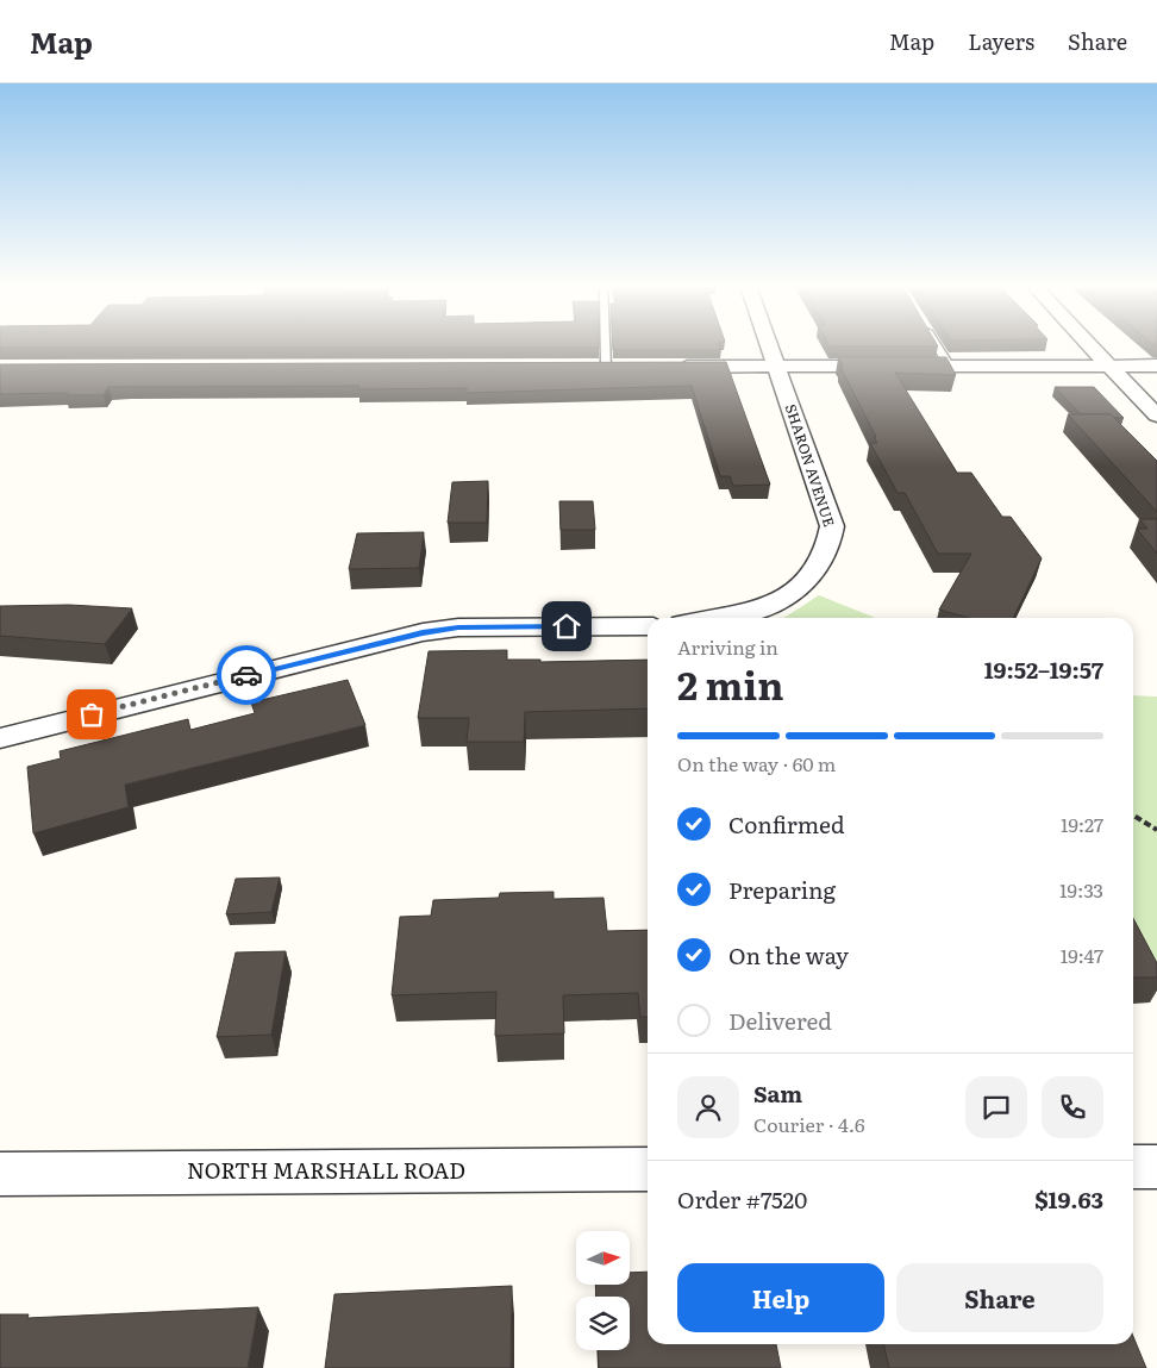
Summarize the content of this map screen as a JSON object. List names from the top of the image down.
{
  "streets": {
    "street": ["SHARON AVENUE", "NORTH MARSHALL ROAD"]
  },
  "north": "right",
  "page": {
    "header": "Map",
    "nav": ["Map", "Layers", "Share"],
    "heading": ["2 min", "Arriving in", "19:52–19:57"],
    "panel": [
      "Sam",
      "Courier · 4.6",
      "Order #7520",
      "$19.63"
    ],
    "bar": "On the way · 60 m",
    "list": [
      ["Confirmed", "19:27"],
      ["Preparing", "19:33"],
      ["On the way", "19:47"],
      "Delivered"
    ],
    "buttons": ["Help", "Share"]
  }
}
